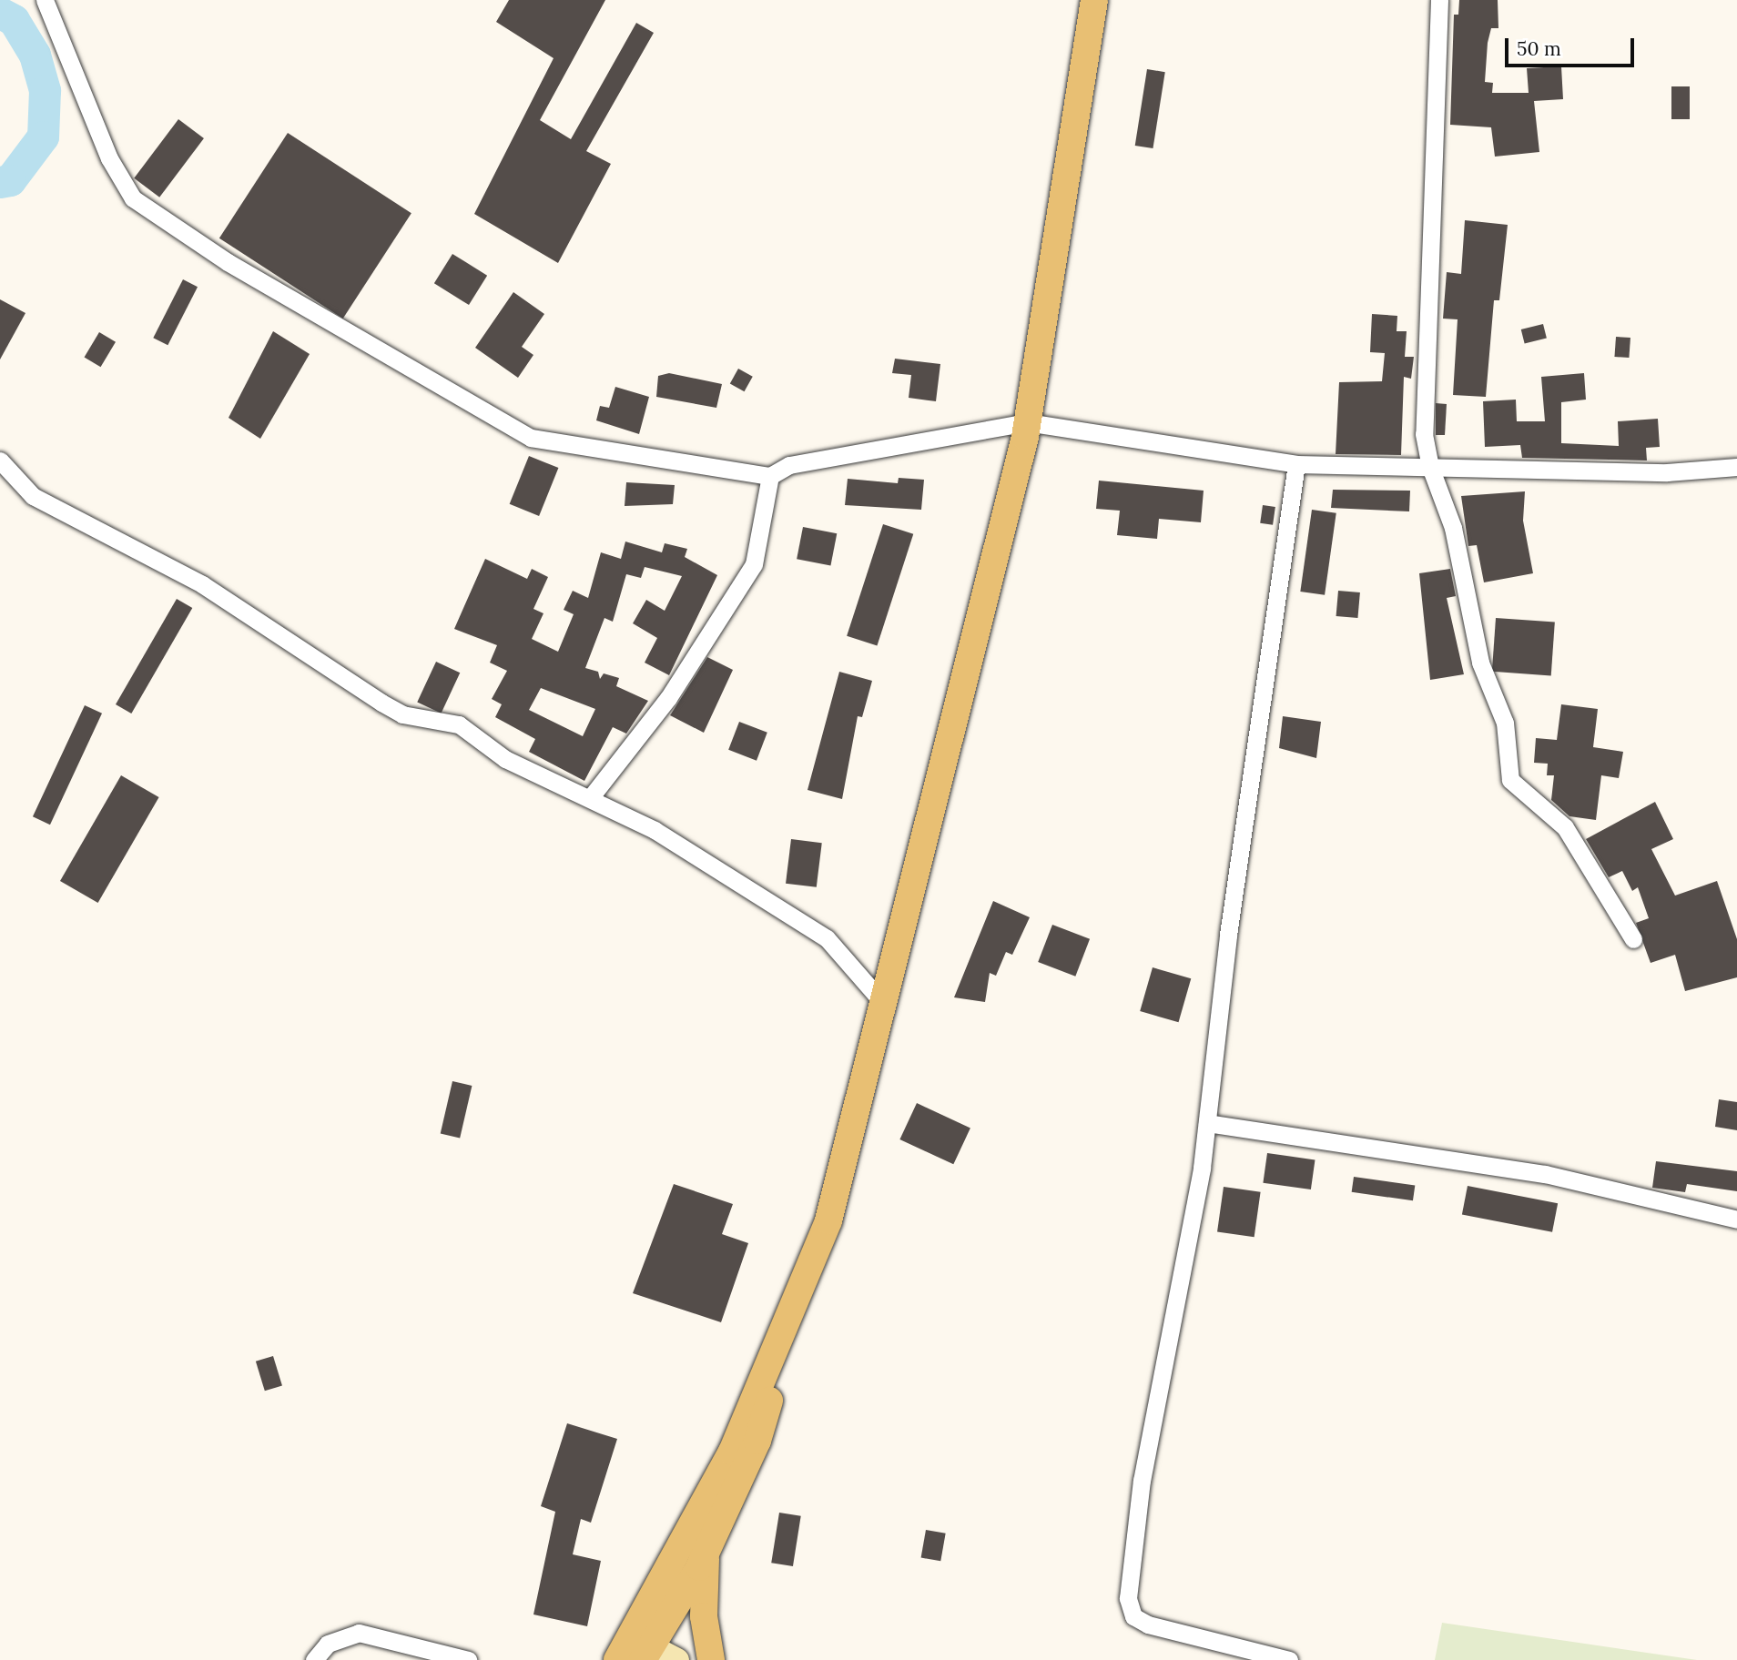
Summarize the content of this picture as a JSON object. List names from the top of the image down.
{
  "scale_bar": "50 m"
}
